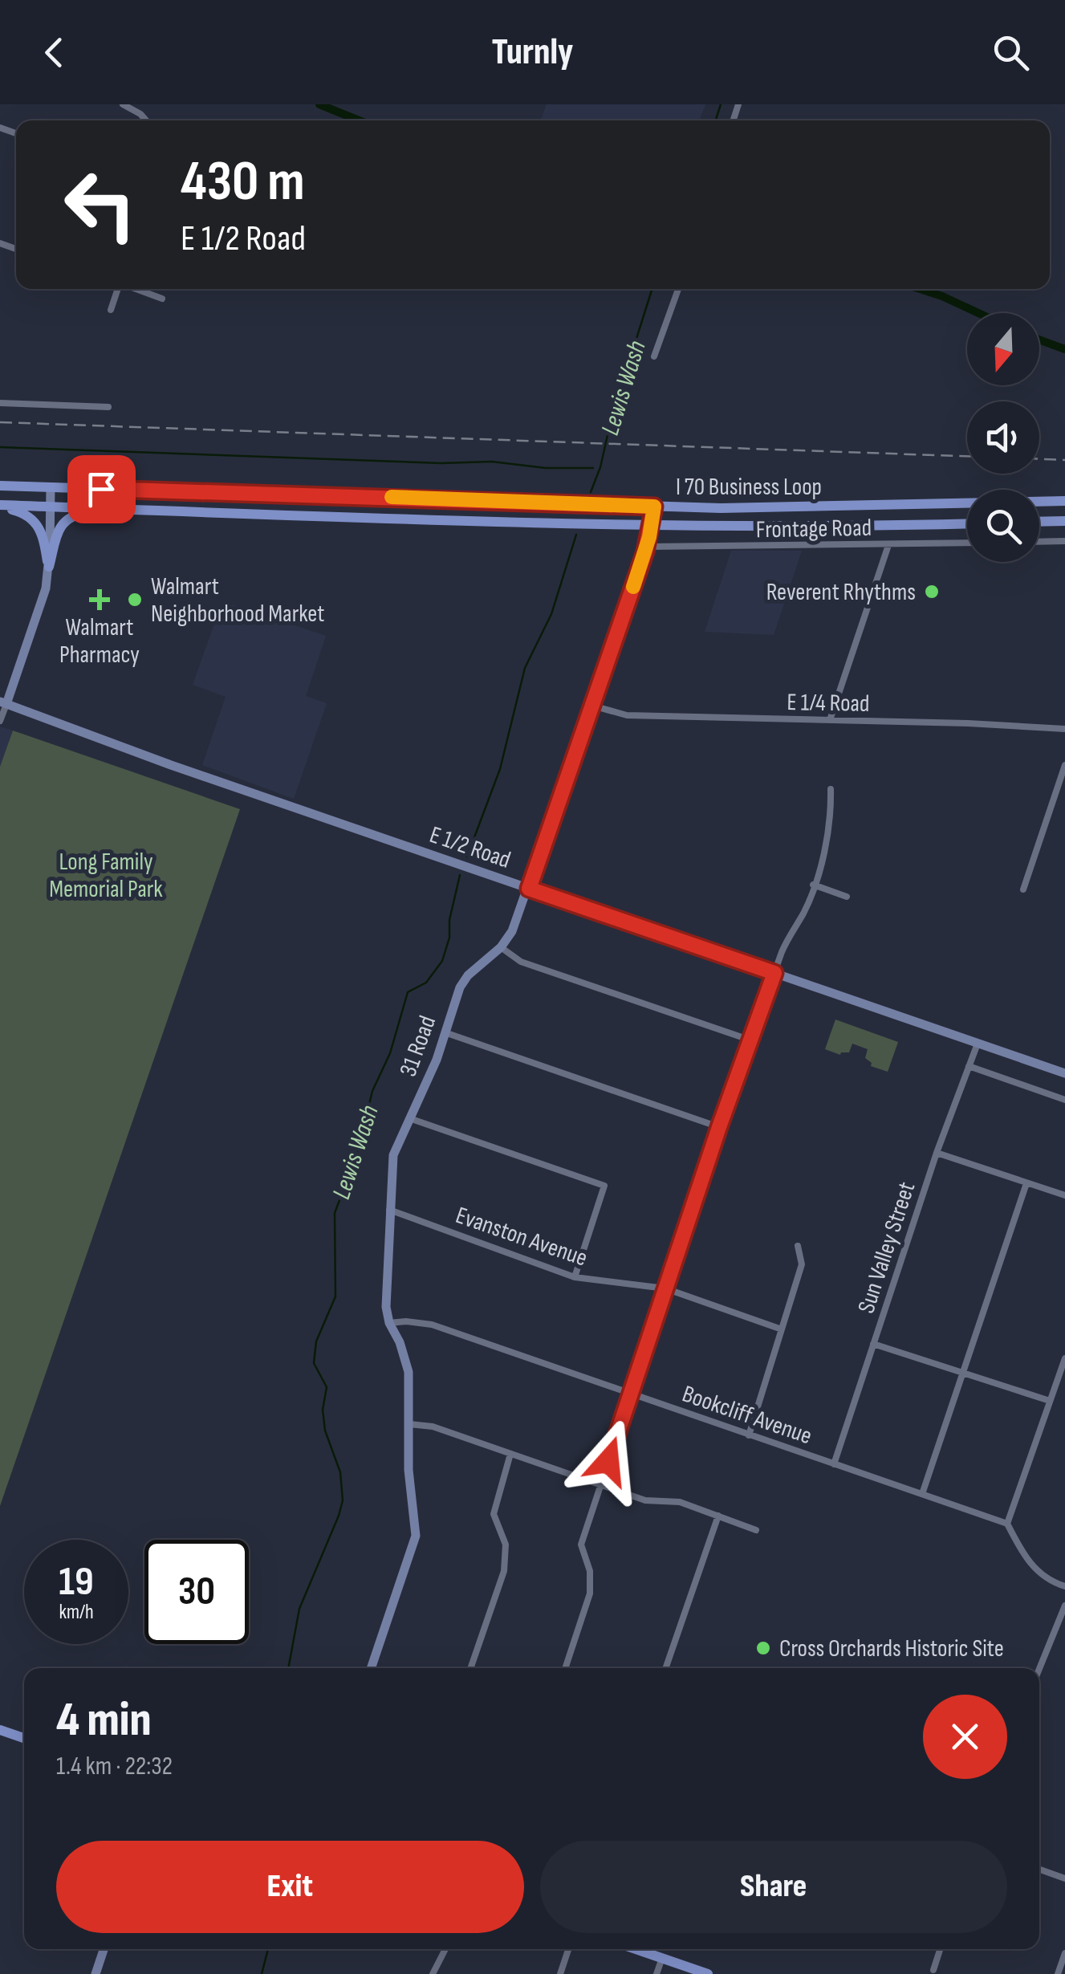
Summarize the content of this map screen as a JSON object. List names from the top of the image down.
{
  "streets": {
    "main road": ["I 70 Business Loop", "E 1/2 Road", "31 Road"],
    "street": [
      "Frontage Road",
      "E 1/4 Road",
      "Evanston Avenue",
      "Sun Valley Street",
      "Bookcliff Avenue"
    ]
  },
  "crossings": [
    ["I 70 Business Loop", "31 Road"],
    ["Frontage Road", "31 Road"],
    ["E 1/4 Road", "31 Road"],
    ["E 1/2 Road", "31 Road"],
    ["E 1/2 Road", "Sun Valley Street"],
    ["31 Road", "Evanston Avenue"],
    ["31 Road", "Bookcliff Avenue"],
    ["Sun Valley Street", "Bookcliff Avenue"]
  ],
  "water": ["Lewis Wash"],
  "parks": ["Long Family Memorial Park"],
  "places": {
    "other": ["Reverent Rhythms", "Walmart Neighborhood Market", "Cross Orchards Historic Site"],
    "health": ["Walmart Pharmacy"]
  },
  "north": "bottom",
  "page": {
    "header": "Turnly",
    "turn": ["430 m", "E 1/2 Road"],
    "speed": "19 km/h",
    "limit": "30",
    "heading": ["4 min", "1.4 km · 22:32"],
    "buttons": ["Exit", "Share"]
  }
}
